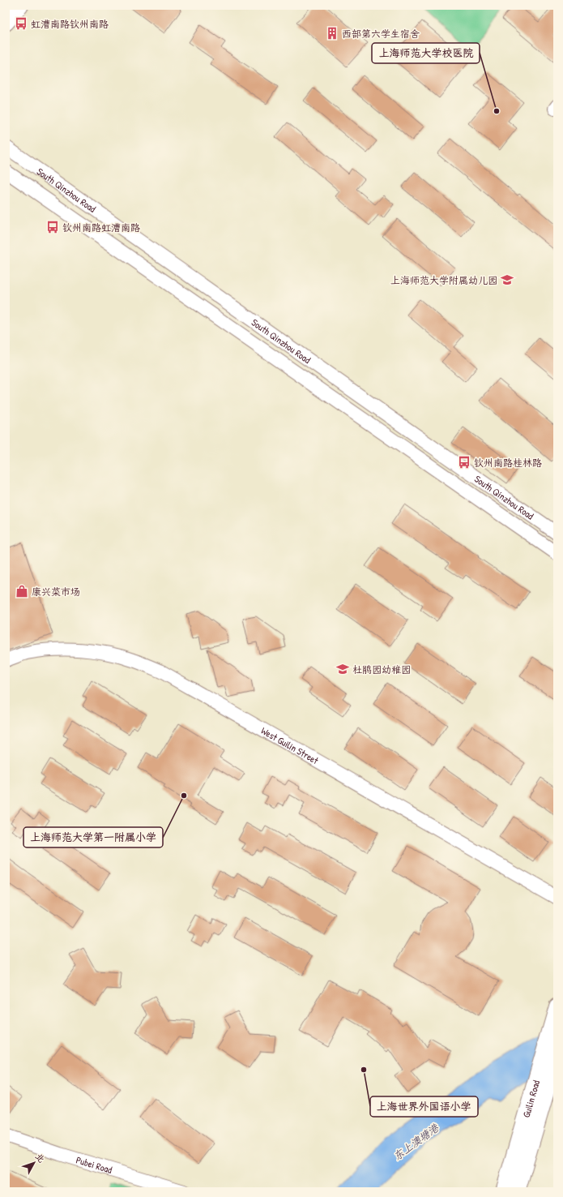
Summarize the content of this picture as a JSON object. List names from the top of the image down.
{
  "streets": {
    "main road": ["Guilin Road"],
    "street": ["South Qinzhou Road", "West Guilin Street", "Pubei Road"]
  },
  "water": ["东上澳塘港"],
  "places": {
    "bus stop": ["虹漕南路钦州南路", "钦州南路虹漕南路", "钦州南路桂林路"],
    "building": ["西部第六学生宿舍"],
    "other": ["上海师范大学校医院", "上海师范大学第一附属小学", "上海世界外国语小学"],
    "school or university": ["上海师范大学附属幼儿园", "杜鹃园幼稚园"],
    "shop": ["康兴菜市场"]
  },
  "north": "top right"
}
